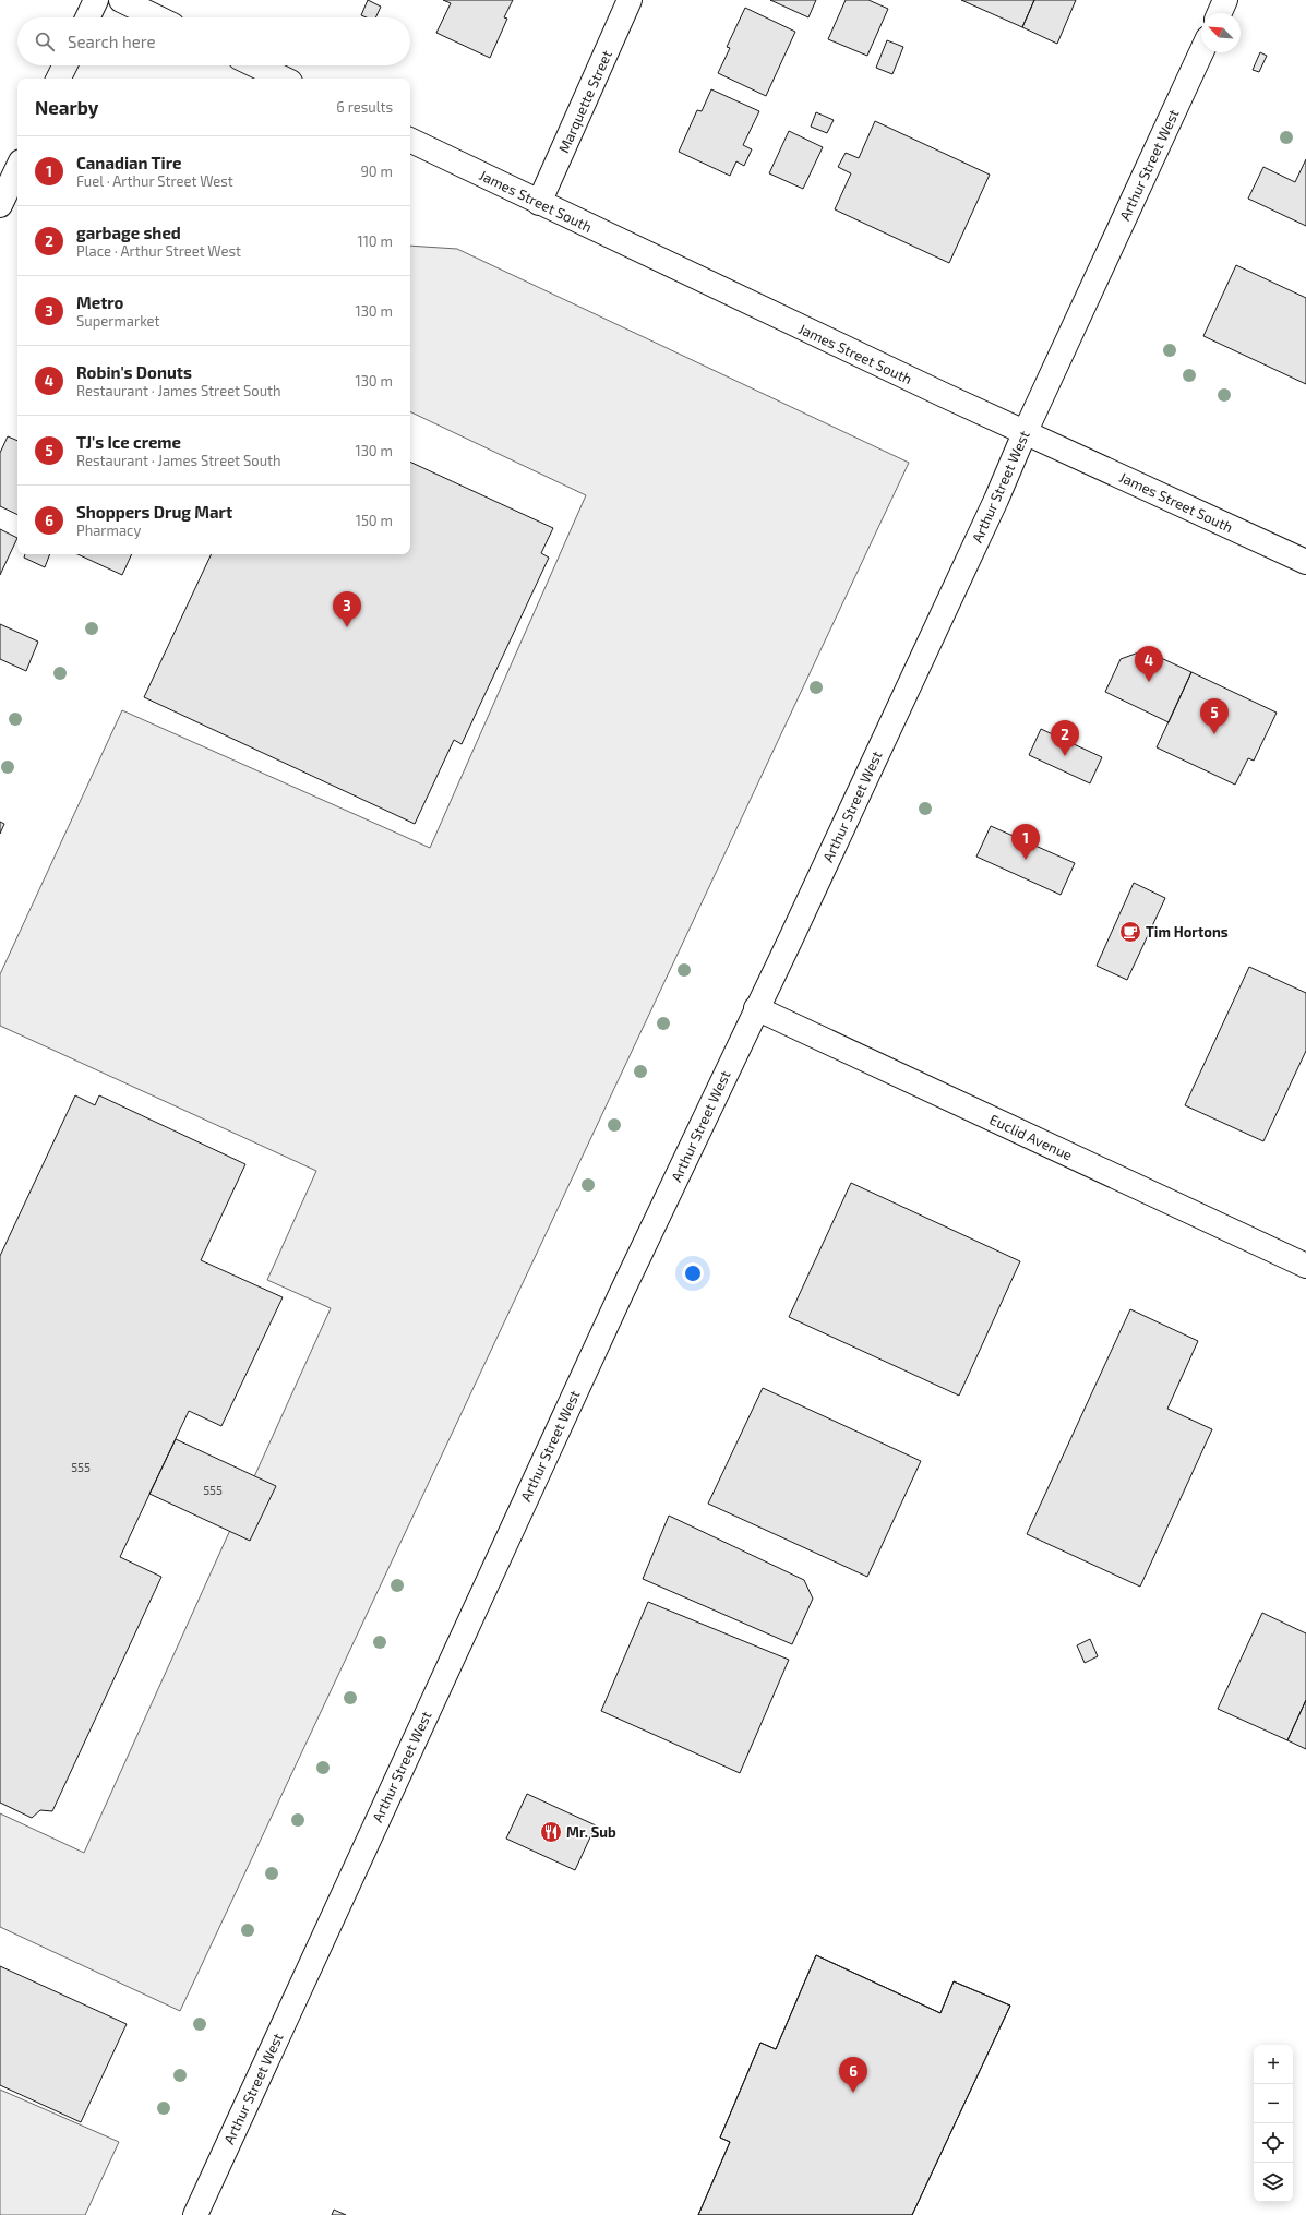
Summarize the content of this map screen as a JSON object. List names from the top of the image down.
{
  "streets": {
    "main road": [
      "Marquette Street",
      "Arthur Street West",
      "James Street South",
      "Euclid Avenue"
    ]
  },
  "crossings": [
    ["Marquette Street", "James Street South"],
    ["Arthur Street West", "James Street South"],
    ["Arthur Street West", "Euclid Avenue"]
  ],
  "places": {
    "cafe": ["Tim Hortons"],
    "restaurant": ["Mr. Sub"]
  },
  "house_numbers": ["555", "555"],
  "north": "top left",
  "page": {
    "search": "Search here",
    "heading": ["Nearby", "6 results"],
    "list": [
      {
        "mark": "1",
        "name": "Canadian Tire",
        "note": "Fuel · Arthur Street West",
        "value": "90 m"
      },
      {
        "mark": "2",
        "name": "garbage shed",
        "note": "Place · Arthur Street West",
        "value": "110 m"
      },
      {
        "mark": "3",
        "name": "Metro",
        "note": "Supermarket",
        "value": "130 m"
      },
      {
        "mark": "4",
        "name": "Robin's Donuts",
        "note": "Restaurant · James Street South",
        "value": "130 m"
      },
      {
        "mark": "5",
        "name": "TJ's Ice creme",
        "note": "Restaurant · James Street South",
        "value": "130 m"
      },
      {
        "mark": "6",
        "name": "Shoppers Drug Mart",
        "note": "Pharmacy",
        "value": "150 m"
      }
    ],
    "pins": [
      "3",
      "4",
      "5",
      "2",
      "1",
      "6"
    ],
    "map_buttons": ["+", "−"]
  }
}
